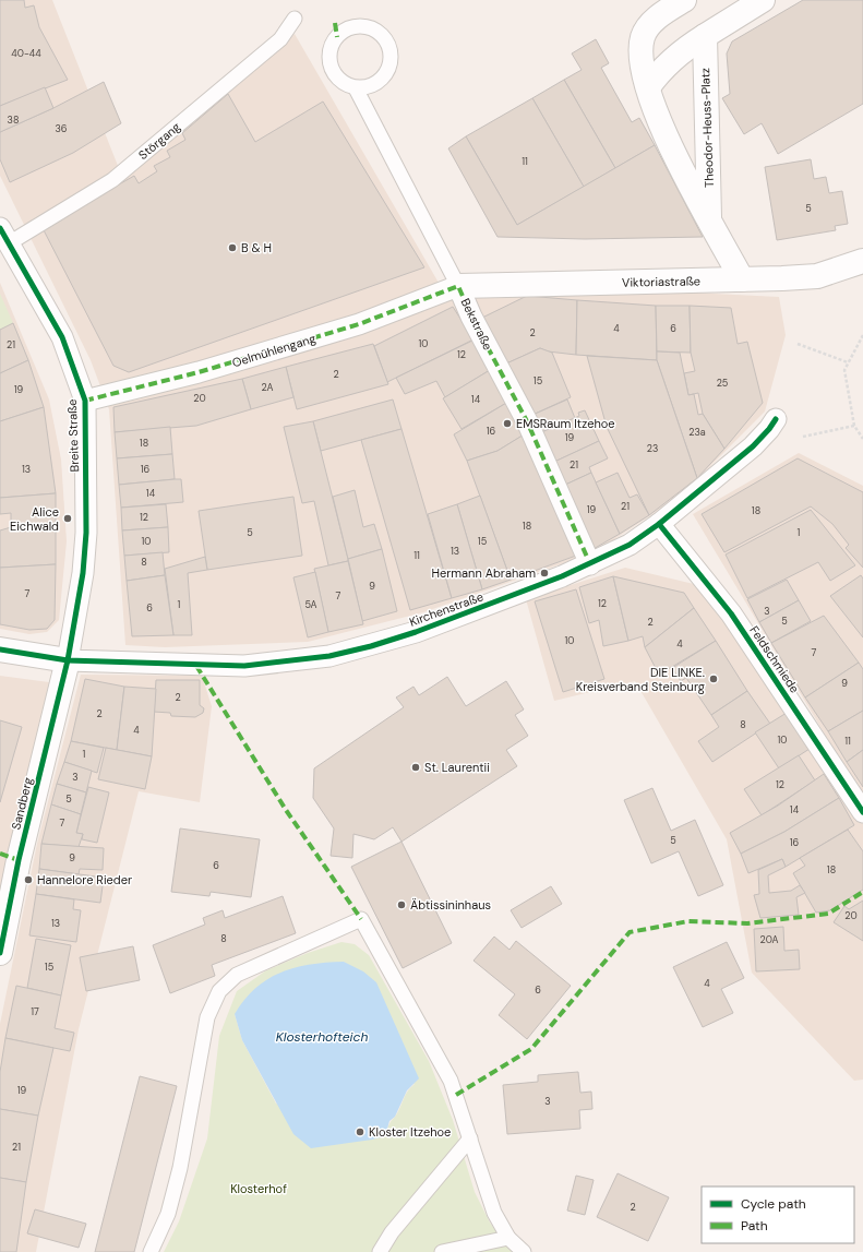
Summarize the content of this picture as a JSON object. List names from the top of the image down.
{
  "streets": {
    "street": [
      "Theodor-Heuss-Platz",
      "Viktoriastraße",
      "Bekstraße",
      "Oelmühlengang",
      "Breite Straße",
      "Kirchenstraße",
      "Feldschmiede",
      "Sandberg"
    ],
    "lane": ["Störgang"]
  },
  "crossings": [
    ["Theodor-Heuss-Platz", "Viktoriastraße"],
    ["Störgang", "Breite Straße"],
    ["Viktoriastraße", "Bekstraße"],
    ["Viktoriastraße", "Oelmühlengang"],
    ["Bekstraße", "Oelmühlengang"],
    ["Bekstraße", "Kirchenstraße"],
    ["Oelmühlengang", "Breite Straße"],
    ["Breite Straße", "Kirchenstraße"],
    ["Breite Straße", "Sandberg"],
    ["Kirchenstraße", "Feldschmiede"],
    ["Kirchenstraße", "Sandberg"]
  ],
  "water": ["Klosterhofteich"],
  "parks": ["Klosterhof"],
  "places": [
    "B & H",
    "EMSRaum Itzehoe",
    "Alice Eichwald",
    "Hermann Abraham",
    "DIE LINKE. Kreisverband Steinburg",
    "St. Laurentii",
    "Hannelore Rieder",
    "Äbtissininhaus",
    "Kloster Itzehoe"
  ],
  "house_numbers": [
    "40-44",
    "38",
    "36",
    "11",
    "5",
    "4",
    "6",
    "2",
    "10",
    "21",
    "12",
    "2",
    "15",
    "25",
    "2A",
    "19",
    "20",
    "14",
    "16",
    "23a",
    "19",
    "18",
    "23",
    "21",
    "13",
    "16",
    "14",
    "21",
    "19",
    "18",
    "12",
    "18",
    "5",
    "1",
    "10",
    "15",
    "13",
    "11",
    "8",
    "9",
    "7",
    "7",
    "12",
    "1",
    "5A",
    "6",
    "3",
    "5",
    "2",
    "10",
    "4",
    "7",
    "9",
    "2",
    "2",
    "8",
    "4",
    "10",
    "11",
    "1",
    "3",
    "12",
    "5",
    "14",
    "7",
    "5",
    "16",
    "9",
    "6",
    "18",
    "20",
    "13",
    "8",
    "20A",
    "15",
    "4",
    "6",
    "17",
    "19",
    "3",
    "21",
    "2"
  ],
  "legend": ["Cycle path", "Path"]
}
